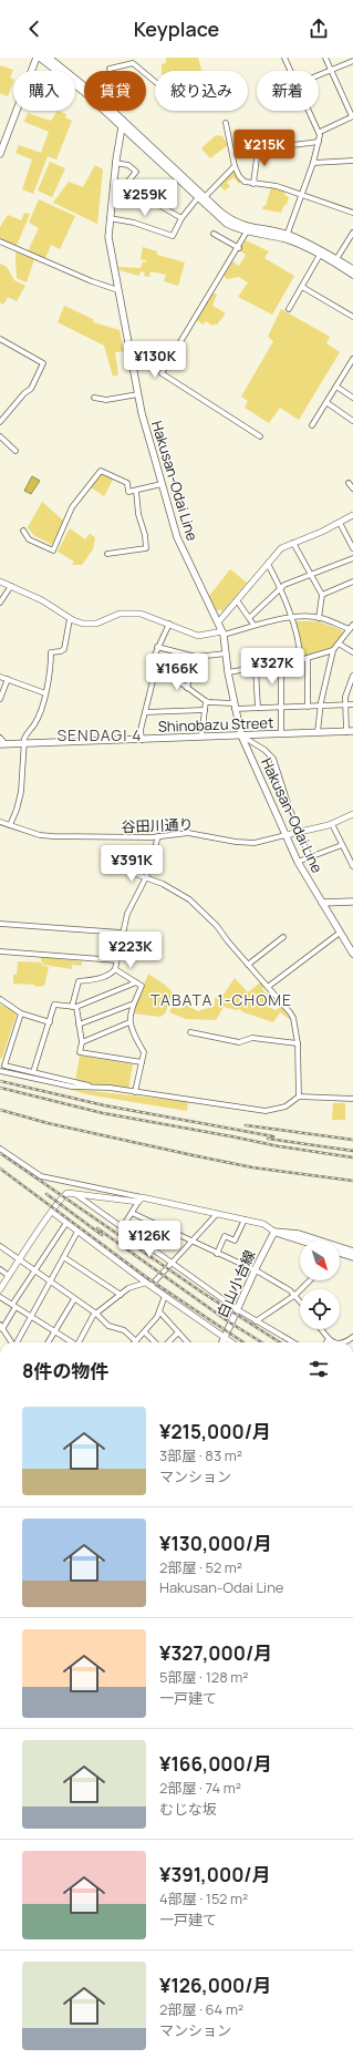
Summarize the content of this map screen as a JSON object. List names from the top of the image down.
{
  "streets": {
    "main road": ["Hakusan-Odai Line", "Shinobazu Street", "白山小台線"],
    "street": ["谷田川通り"]
  },
  "crossings": [
    ["Hakusan-Odai Line", "Shinobazu Street"],
    ["Hakusan-Odai Line", "谷田川通り"]
  ],
  "districts": ["SENDAGI 4", "TABATA 1-CHOME"],
  "north": "bottom right",
  "page": {
    "header": "Keyplace",
    "chip": [
      "購入",
      "賃貸",
      "絞り込み",
      "新着"
    ],
    "price": [
      "¥215K",
      "¥259K",
      "¥130K",
      "¥327K",
      "¥166K",
      "¥391K",
      "¥223K",
      "¥126K"
    ],
    "heading": "8件の物件",
    "list": [
      {
        "name": "¥215,000/月",
        "note": "3部屋 · 83 m² · マンション"
      },
      {
        "name": "¥130,000/月",
        "note": "2部屋 · 52 m² · Hakusan-Odai Line"
      },
      {
        "name": "¥327,000/月",
        "note": "5部屋 · 128 m² · 一戸建て"
      },
      {
        "name": "¥166,000/月",
        "note": "2部屋 · 74 m² · むじな坂"
      },
      {
        "name": "¥391,000/月",
        "note": "4部屋 · 152 m² · 一戸建て"
      },
      {
        "name": "¥126,000/月",
        "note": "2部屋 · 64 m² · マンション"
      }
    ]
  }
}
